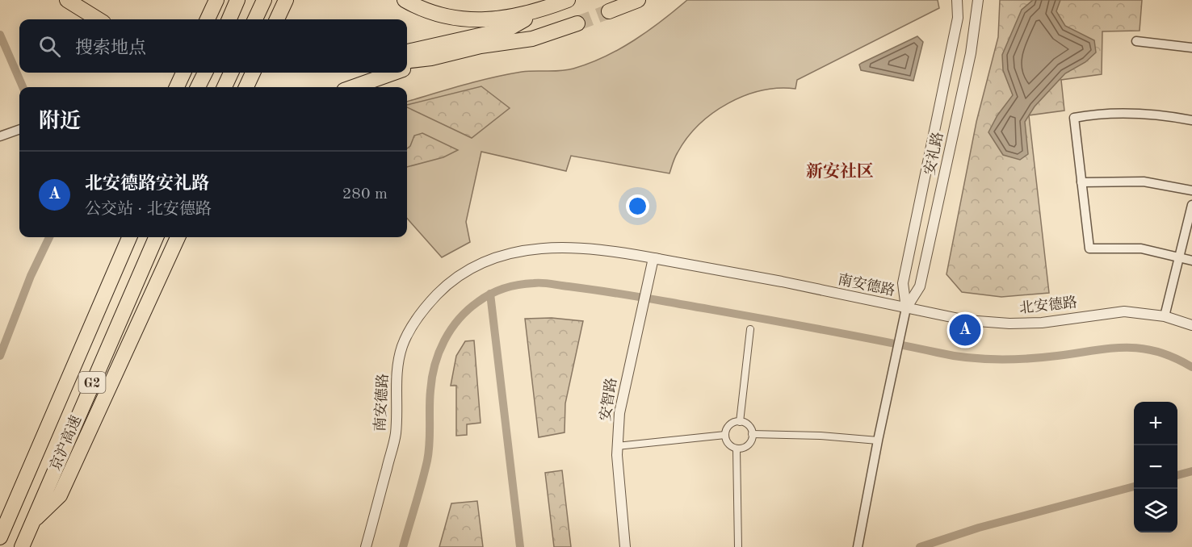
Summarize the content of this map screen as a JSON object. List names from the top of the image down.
{
  "streets": {
    "highway": ["G2", "京沪高速"],
    "street": [
      "安礼路",
      "南安德路",
      "北安德路",
      "安智路"
    ]
  },
  "crossings": [
    ["安礼路", "南安德路"],
    ["安礼路", "北安德路"],
    ["南安德路", "北安德路"],
    ["南安德路", "安智路"]
  ],
  "districts": ["新安社区"],
  "page": {
    "search": "搜索地点",
    "heading": "附近",
    "list": [
      {
        "mark": "A",
        "name": "北安德路安礼路",
        "note": "公交站 · 北安德路",
        "value": "280 m"
      }
    ],
    "pins": "A",
    "map_buttons": ["+", "−"]
  }
}
